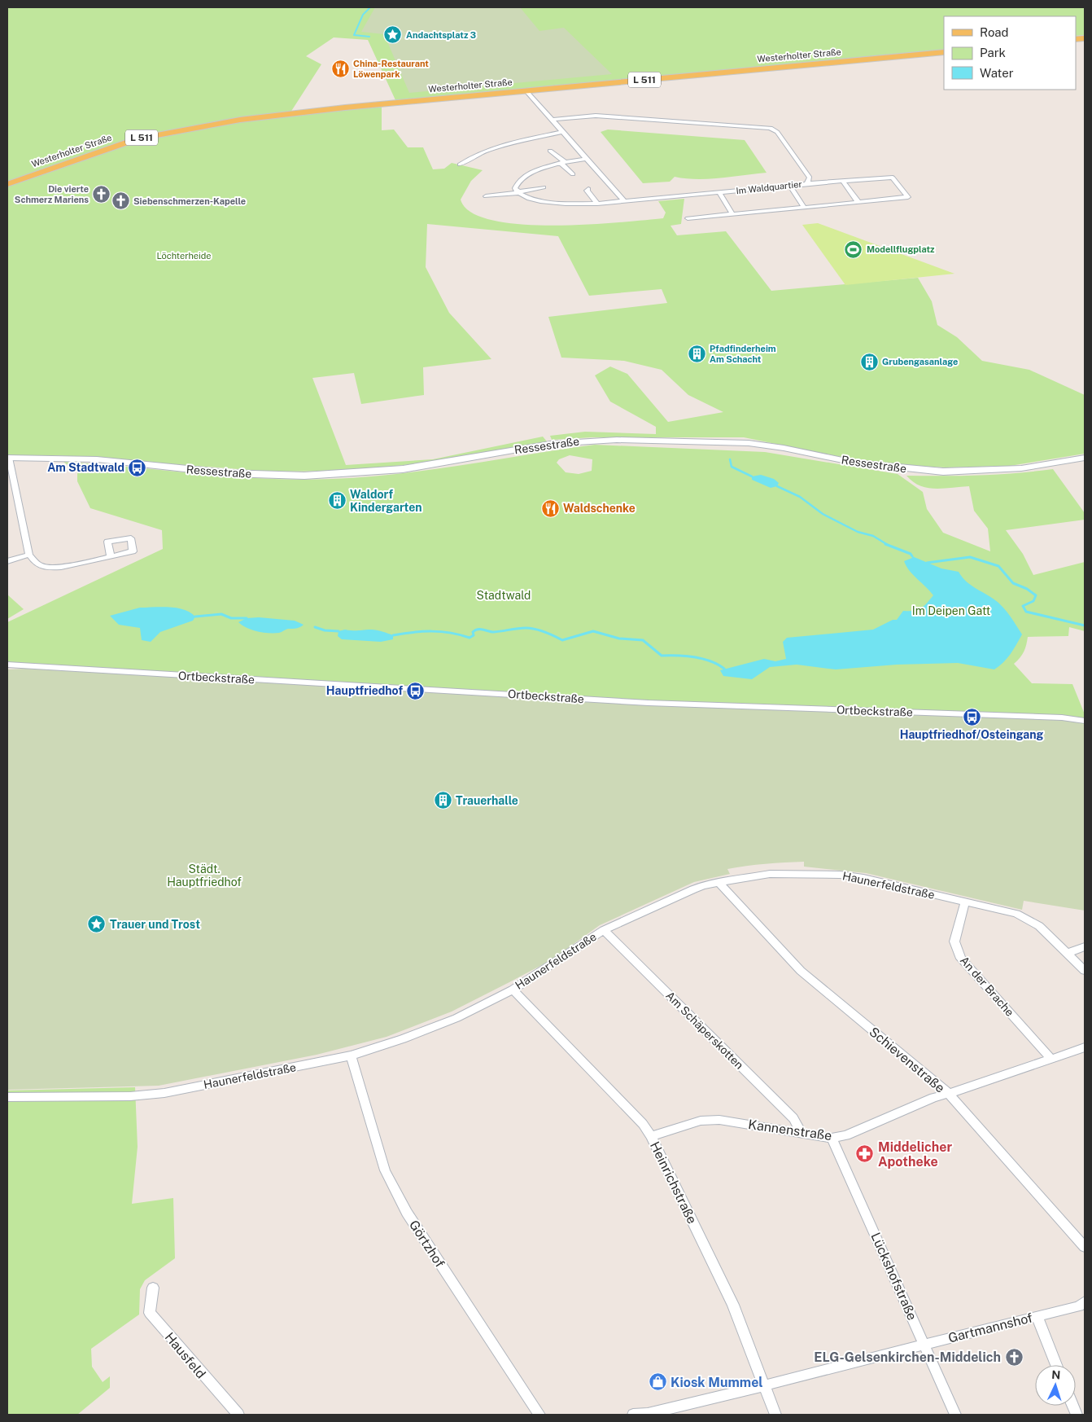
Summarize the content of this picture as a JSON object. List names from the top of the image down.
{
  "streets": {
    "main road": ["Westerholter Straße", "L 511", "Ressestraße"],
    "street": [
      "Im Waldquartier",
      "Ortbeckstraße",
      "Haunerfeldstraße",
      "An der Brache",
      "Am Schäperskotten",
      "Schievenstraße",
      "Kannenstraße",
      "Heinrichstraße",
      "Görtzhof",
      "Lückshofstraße",
      "Gartmannshof",
      "Hausfeld"
    ]
  },
  "crossings": [
    ["Haunerfeldstraße", "An der Brache"],
    ["Haunerfeldstraße", "Am Schäperskotten"],
    ["Haunerfeldstraße", "Schievenstraße"],
    ["Haunerfeldstraße", "Heinrichstraße"],
    ["Haunerfeldstraße", "Görtzhof"],
    ["Am Schäperskotten", "Kannenstraße"],
    ["Schievenstraße", "Kannenstraße"],
    ["Kannenstraße", "Heinrichstraße"],
    ["Kannenstraße", "Lückshofstraße"],
    ["Heinrichstraße", "Gartmannshof"],
    ["Lückshofstraße", "Gartmannshof"]
  ],
  "parks": [
    "Löchterheide",
    "Stadtwald",
    "Im Deipen Gatt",
    "Städt. Hauptfriedhof"
  ],
  "places": {
    "place": ["Andachtsplatz 3", "Trauer und Trost"],
    "restaurant": ["China-Restaurant Löwenpark", "Waldschenke"],
    "church": ["Die vierte Schmerz Mariens", "Siebenschmerzen-Kapelle", "ELG-Gelsenkirchen-Middelich"],
    "sports": ["Modellflugplatz"],
    "building": [
      "Pfadfinderheim Am Schacht",
      "Grubengasanlage",
      "Waldorf Kindergarten",
      "Trauerhalle"
    ],
    "bus stop": ["Am Stadtwald", "Hauptfriedhof", "Hauptfriedhof/Osteingang"],
    "pharmacy": ["Middelicher Apotheke"],
    "shop": ["Kiosk Mummel"]
  },
  "legend": ["Road", "Park", "Water"],
  "north": "top"
}
